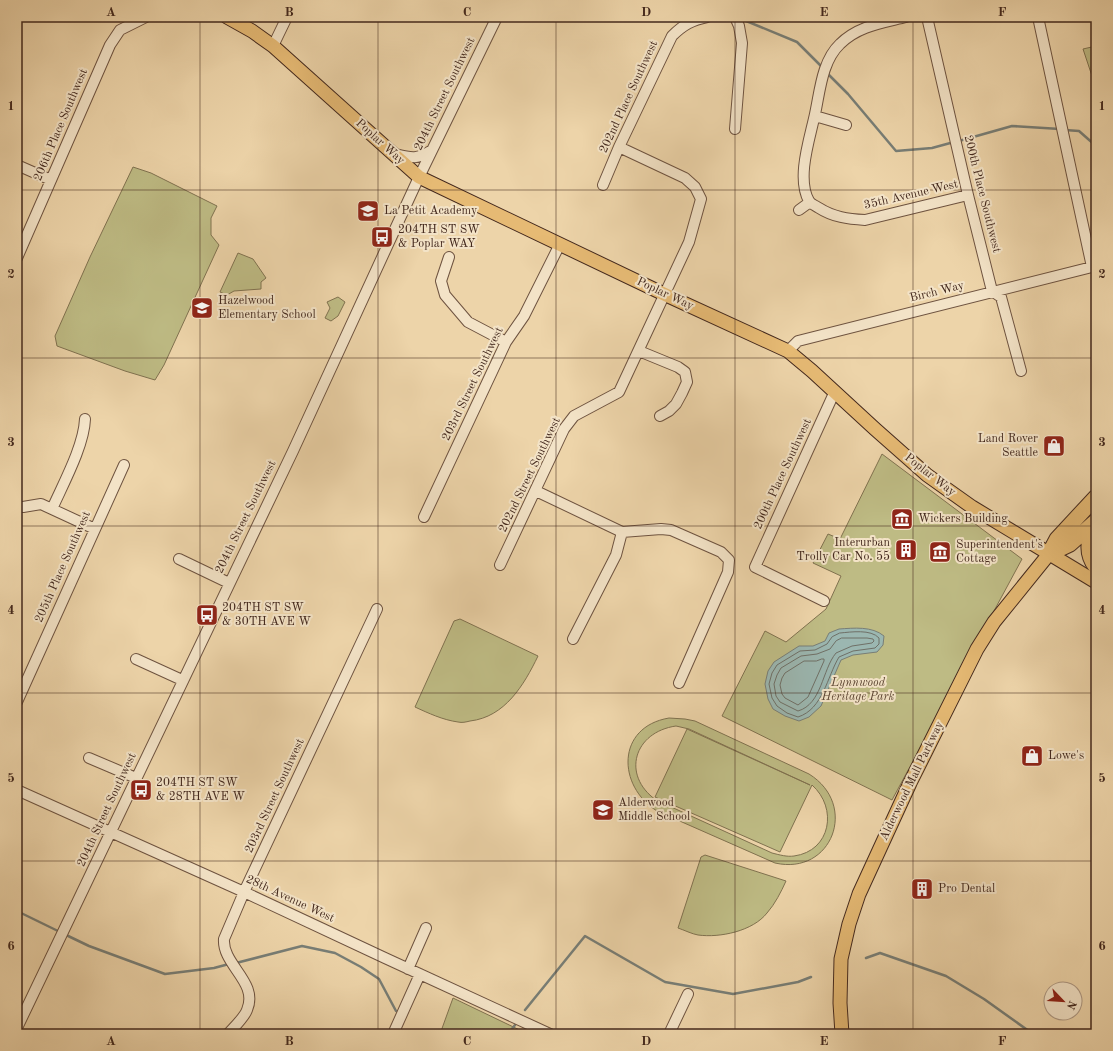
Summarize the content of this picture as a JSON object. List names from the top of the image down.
{
  "streets": {
    "main road": ["Poplar Way", "Alderwood Mall Parkway"],
    "street": [
      "204th Street Southwest",
      "202nd Place Southwest",
      "206th Place Southwest",
      "200th Place Southwest",
      "35th Avenue West",
      "Birch Way",
      "203rd Street Southwest",
      "202nd Street Southwest",
      "205th Place Southwest",
      "28th Avenue West"
    ]
  },
  "crossings": [
    ["204th Street Southwest", "Poplar Way"],
    ["204th Street Southwest", "28th Avenue West"],
    ["202nd Place Southwest", "202nd Street Southwest"],
    ["Poplar Way", "200th Place Southwest"],
    ["Poplar Way", "Birch Way"],
    ["Poplar Way", "203rd Street Southwest"],
    ["Poplar Way", "202nd Street Southwest"],
    ["Poplar Way", "Alderwood Mall Parkway"],
    ["200th Place Southwest", "35th Avenue West"],
    ["200th Place Southwest", "Birch Way"],
    ["203rd Street Southwest", "28th Avenue West"]
  ],
  "parks": ["Lynnwood Heritage Park"],
  "places": {
    "school or university": ["La Petit Academy", "Hazelwood Elementary School", "Alderwood Middle School"],
    "bus stop": ["204TH ST SW & Poplar WAY", "204TH ST SW & 30TH AVE W", "204TH ST SW & 28TH AVE W"],
    "shop": ["Land Rover Seattle", "Lowe's"],
    "museum": ["Wickers Building", "Superintendent's Cottage"],
    "building": ["Interurban Trolly Car No. 55", "Pro Dental"]
  },
  "north": "bottom right",
  "grid": {
    "columns": [
      "A",
      "B",
      "C",
      "D",
      "E",
      "F"
    ],
    "rows": [
      "1",
      "2",
      "3",
      "4",
      "5",
      "6"
    ]
  }
}
